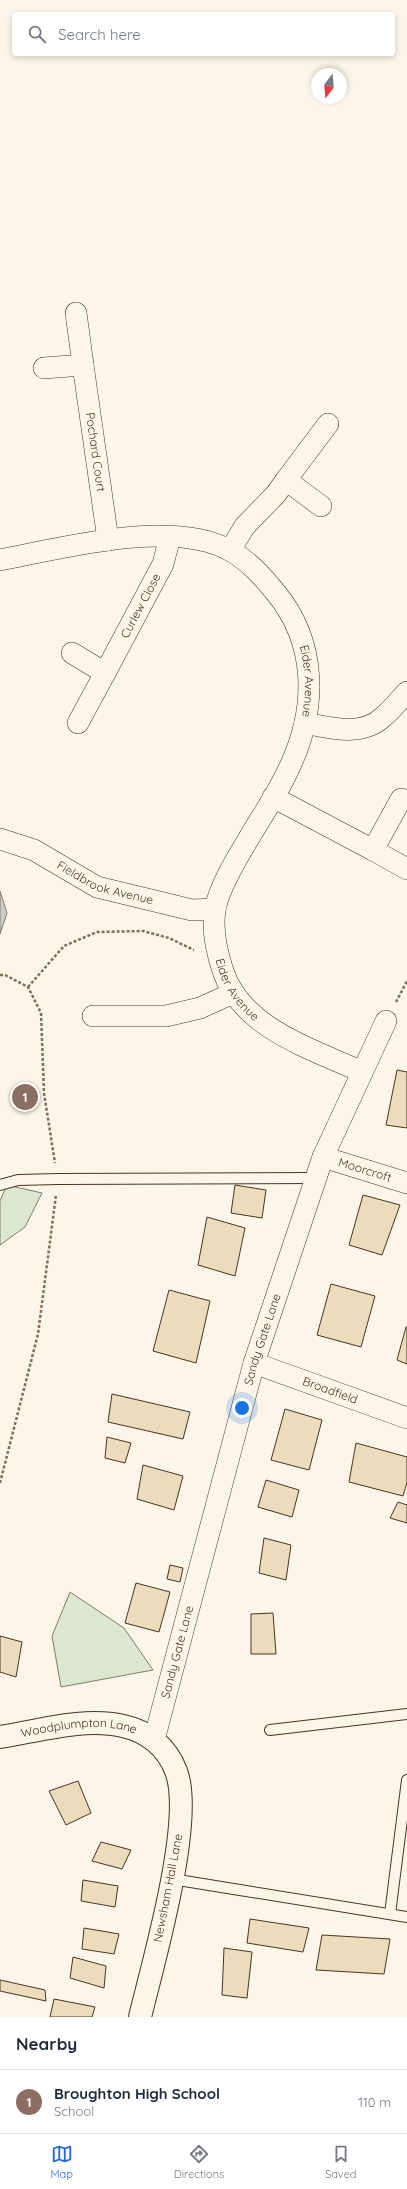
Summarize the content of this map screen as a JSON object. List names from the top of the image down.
{
  "streets": {
    "main road": ["Woodplumpton Lane", "Newsham Hall Lane"],
    "street": [
      "Pochard Court",
      "Curlew Close",
      "Eider Avenue",
      "Fieldbrook Avenue",
      "Moorcroft",
      "Sandy Gate Lane",
      "Broadfield"
    ]
  },
  "crossings": [
    ["Pochard Court", "Eider Avenue"],
    ["Curlew Close", "Eider Avenue"],
    ["Eider Avenue", "Fieldbrook Avenue"],
    ["Eider Avenue", "Sandy Gate Lane"],
    ["Moorcroft", "Sandy Gate Lane"],
    ["Sandy Gate Lane", "Broadfield"],
    ["Sandy Gate Lane", "Woodplumpton Lane"],
    ["Sandy Gate Lane", "Newsham Hall Lane"],
    ["Woodplumpton Lane", "Newsham Hall Lane"]
  ],
  "north": "bottom",
  "page": {
    "search": "Search here",
    "pins": "1",
    "heading": "Nearby",
    "list": [
      {
        "mark": "1",
        "name": "Broughton High School",
        "note": "School",
        "value": "110 m"
      }
    ],
    "nav": ["Map", "Directions", "Saved"]
  }
}
